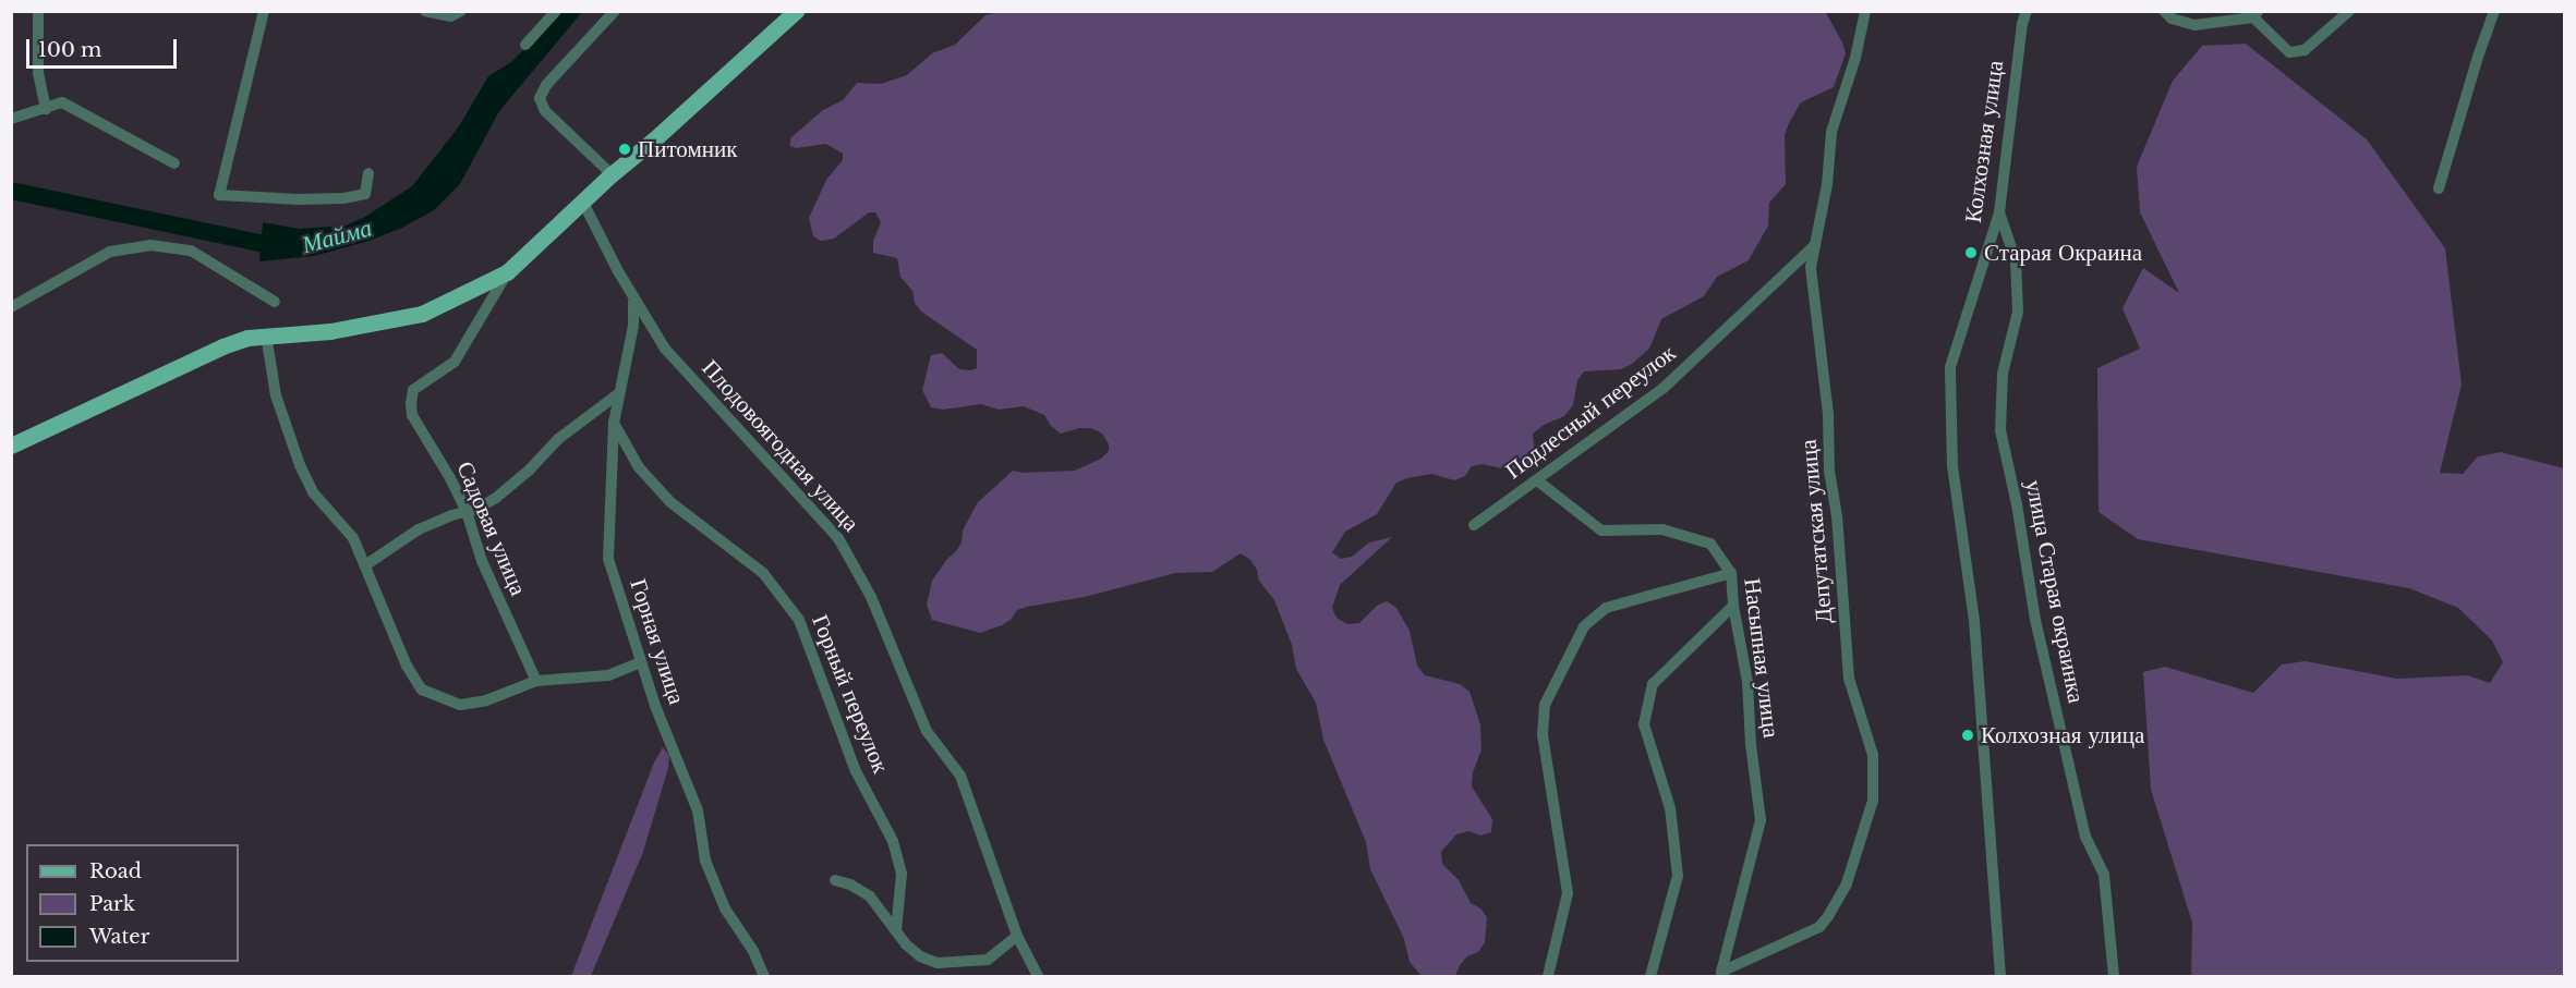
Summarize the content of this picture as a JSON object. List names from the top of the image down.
{
  "streets": {
    "street": [
      "Колхозная улица",
      "Подлесный переулок",
      "Плодовоягодная улица",
      "Садовая улица",
      "Депутатская улица",
      "улица Старая окраинка",
      "Горная улица",
      "Насыпная улица",
      "Горный переулок"
    ]
  },
  "crossings": [
    ["Колхозная улица", "улица Старая окраинка"],
    ["Подлесный переулок", "Депутатская улица"],
    ["Подлесный переулок", "Насыпная улица"],
    ["Плодовоягодная улица", "Горная улица"],
    ["Депутатская улица", "Насыпная улица"],
    ["Горная улица", "Горный переулок"]
  ],
  "water": ["Майма"],
  "places": ["Питомник", "Старая Окраина", "Колхозная улица"],
  "legend": ["Road", "Park", "Water"],
  "scale_bar": "100 m"
}
